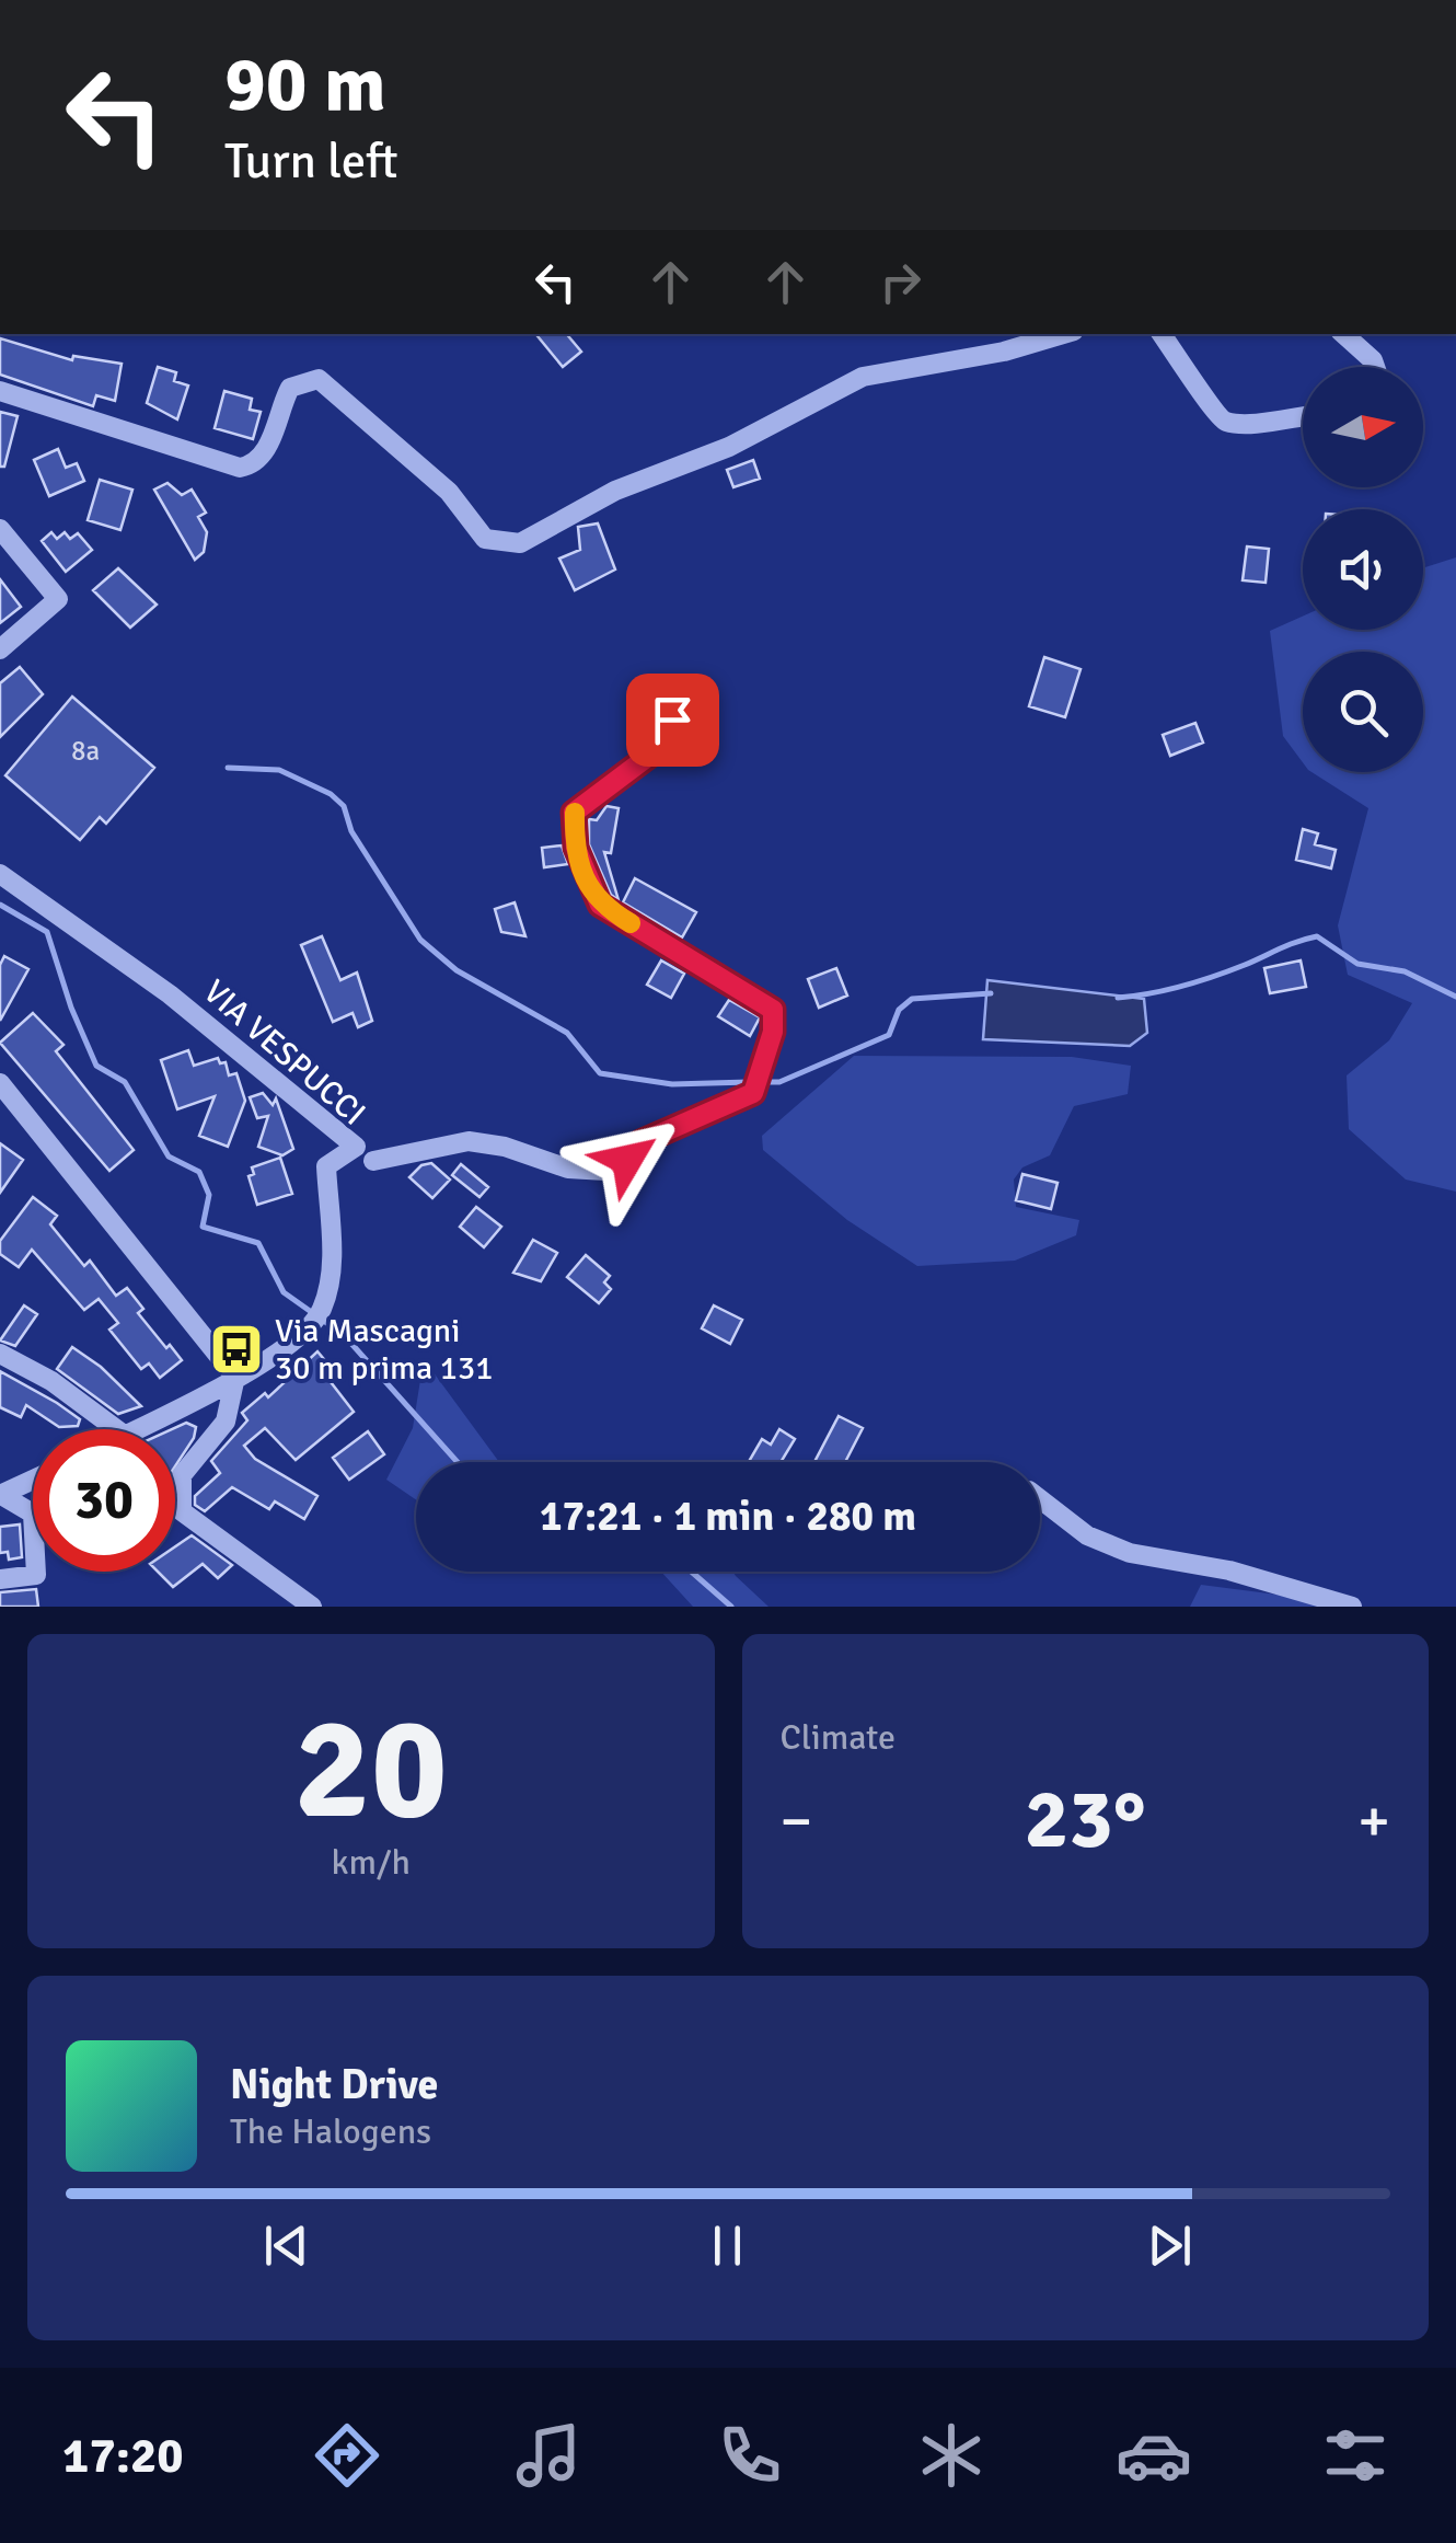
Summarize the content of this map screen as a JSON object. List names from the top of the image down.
{
  "streets": {
    "street": ["VIA VESPUCCI"]
  },
  "places": {
    "bus stop": ["Via Mascagni 30 m prima 131"]
  },
  "house_numbers": ["8a"],
  "north": "right",
  "page": {
    "turn": ["90 m", "Turn left"],
    "limit": "30",
    "trip": "17:21 · 1 min · 280 m",
    "tile": [
      ["20", "km/h"],
      "Climate"
    ],
    "heat": ["−", "23°", "+"],
    "song": ["Night Drive", "The Halogens"],
    "tabs": "17:20"
  }
}
